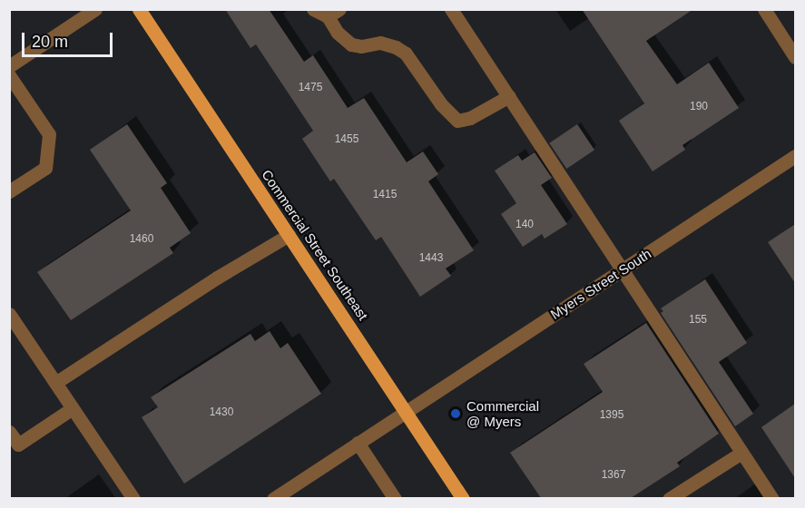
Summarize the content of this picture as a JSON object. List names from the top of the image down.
{
  "streets": {
    "main road": ["Commercial Street Southeast"],
    "street": ["Myers Street South"]
  },
  "crossings": [
    ["Commercial Street Southeast", "Myers Street South"]
  ],
  "places": ["Commercial @ Myers"],
  "house_numbers": [
    "1475",
    "190",
    "1455",
    "1415",
    "140",
    "1460",
    "1443",
    "155",
    "1430",
    "1395",
    "1367"
  ],
  "scale_bar": "20 m"
}
